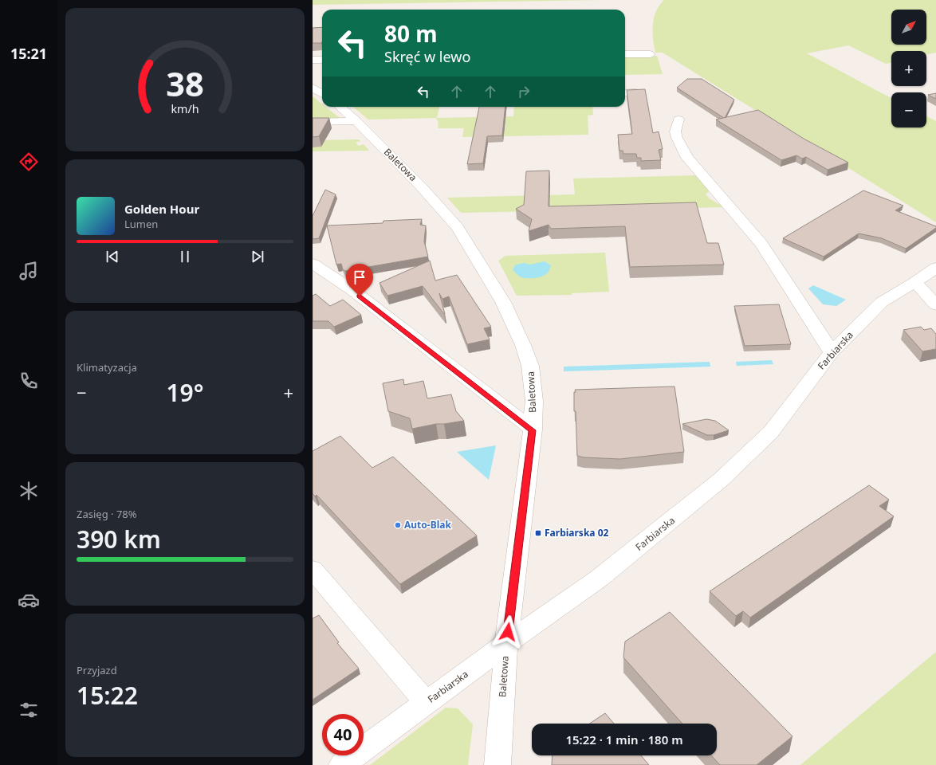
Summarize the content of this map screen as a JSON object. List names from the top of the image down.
{
  "streets": {
    "street": ["Baletowa", "Farbiarska"]
  },
  "crossings": [
    ["Baletowa", "Farbiarska"]
  ],
  "places": {
    "other": ["Auto-Blak"],
    "transit": ["Farbiarska 02"]
  },
  "north": "top right",
  "page": {
    "tabs": "15:21",
    "map_buttons": ["+", "−"],
    "turn": ["80 m", "Skręć w lewo"],
    "song": ["Golden Hour", "Lumen"],
    "tile": [
      "Klimatyzacja",
      ["Zasięg · 78%", "390 km"],
      ["Przyjazd", "15:22"]
    ],
    "heat": ["−", "19°", "+"],
    "limit": "40",
    "trip": "15:22 · 1 min · 180 m",
    "gauge": ["38", "km/h"]
  }
}
